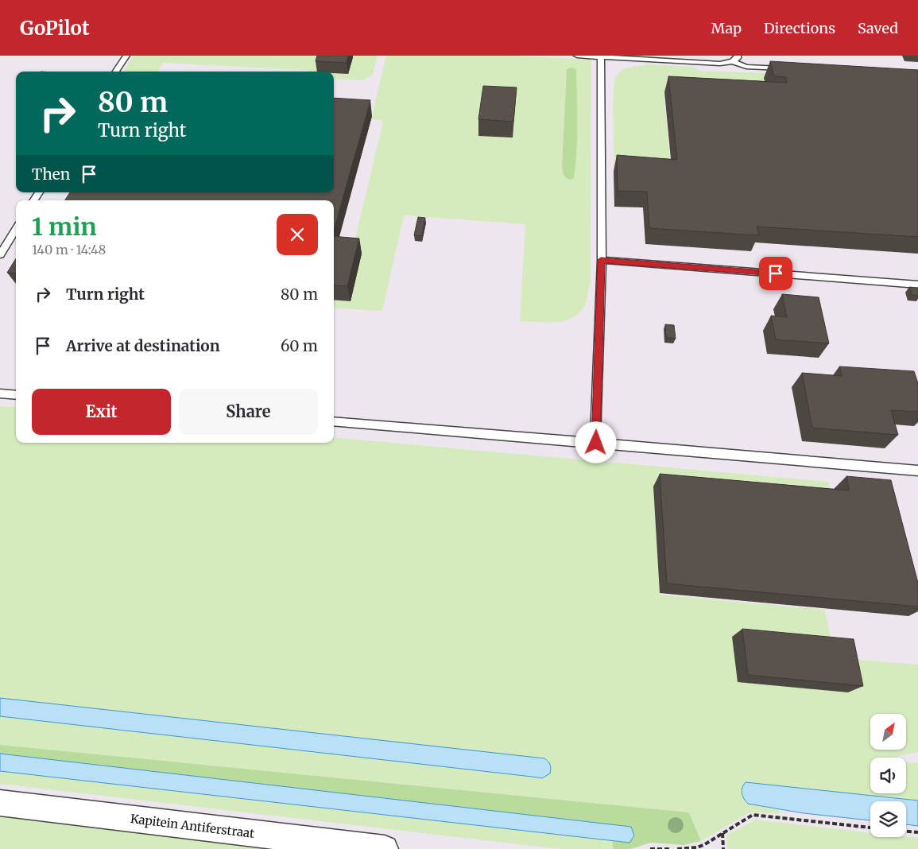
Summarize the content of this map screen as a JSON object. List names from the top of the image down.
{
  "streets": {
    "street": ["Kapitein Antiferstraat"]
  },
  "north": "top right",
  "page": {
    "header": "GoPilot",
    "nav": ["Map", "Directions", "Saved"],
    "turn": ["80 m", "Turn right"],
    "then": "Then",
    "heading": ["1 min", "140 m · 14:48"],
    "list": [
      {
        "name": "Turn right",
        "value": "80 m"
      },
      {
        "name": "Arrive at destination",
        "value": "60 m"
      }
    ],
    "buttons": ["Exit", "Share"]
  }
}
